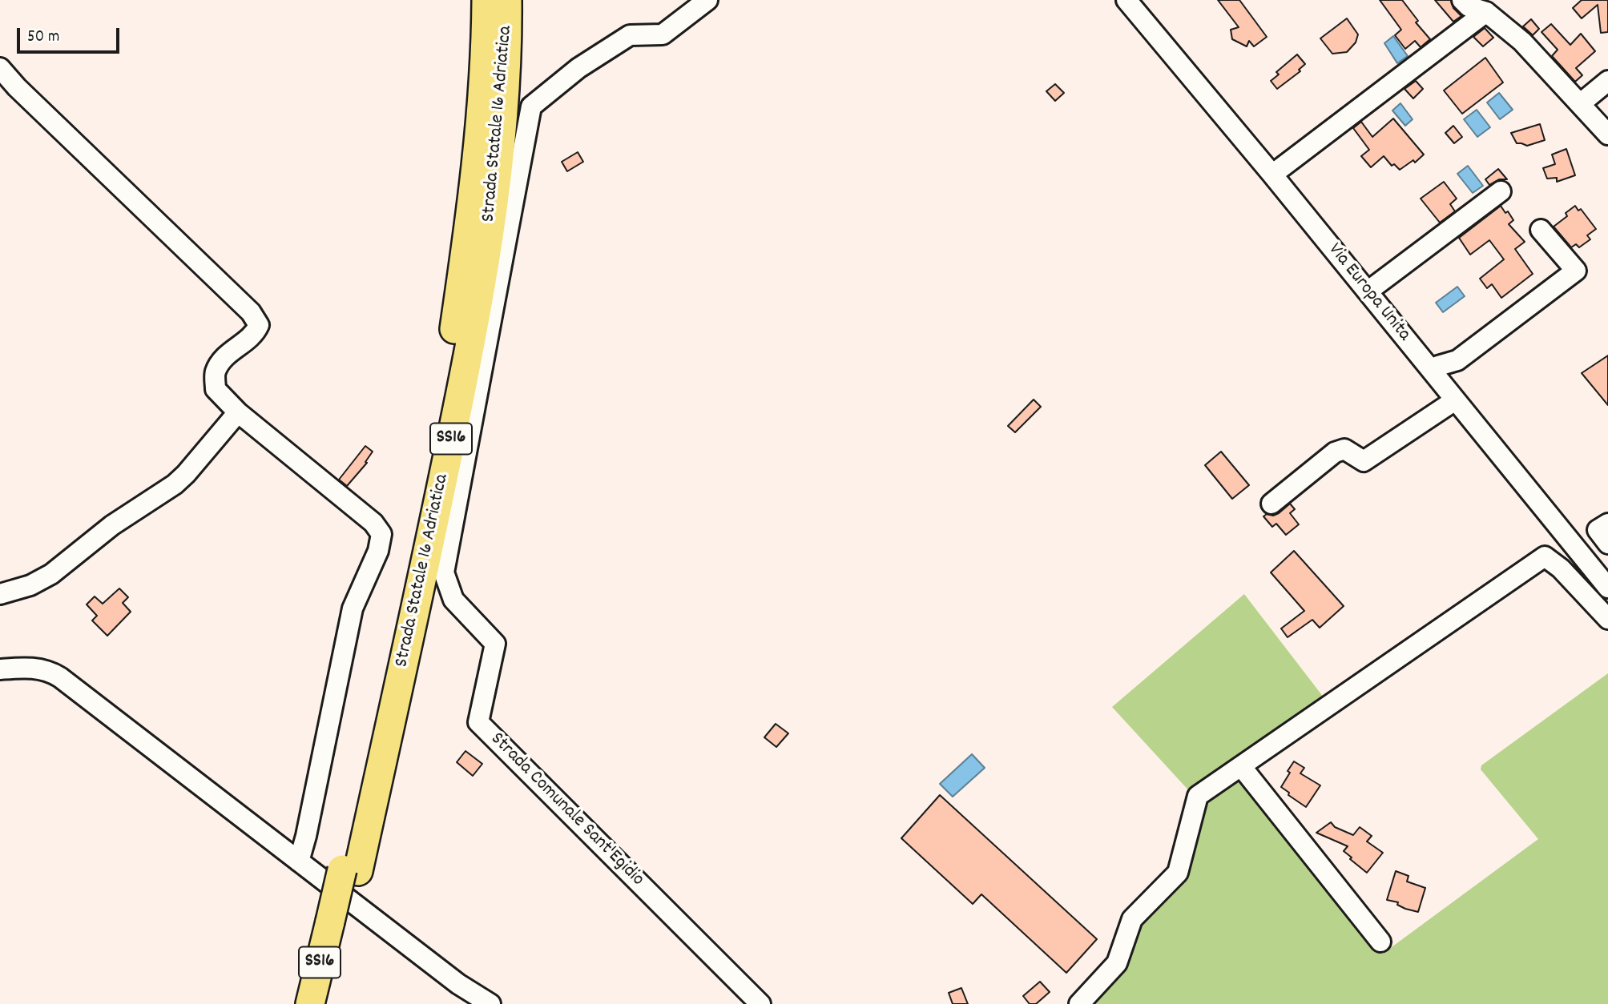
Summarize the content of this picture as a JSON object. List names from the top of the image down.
{
  "streets": {
    "highway": ["Strada Statale 16 Adriatica", "SS16"],
    "street": ["Via Europa Unita", "Strada Comunale Sant'Egidio"]
  },
  "scale_bar": "50 m"
}
